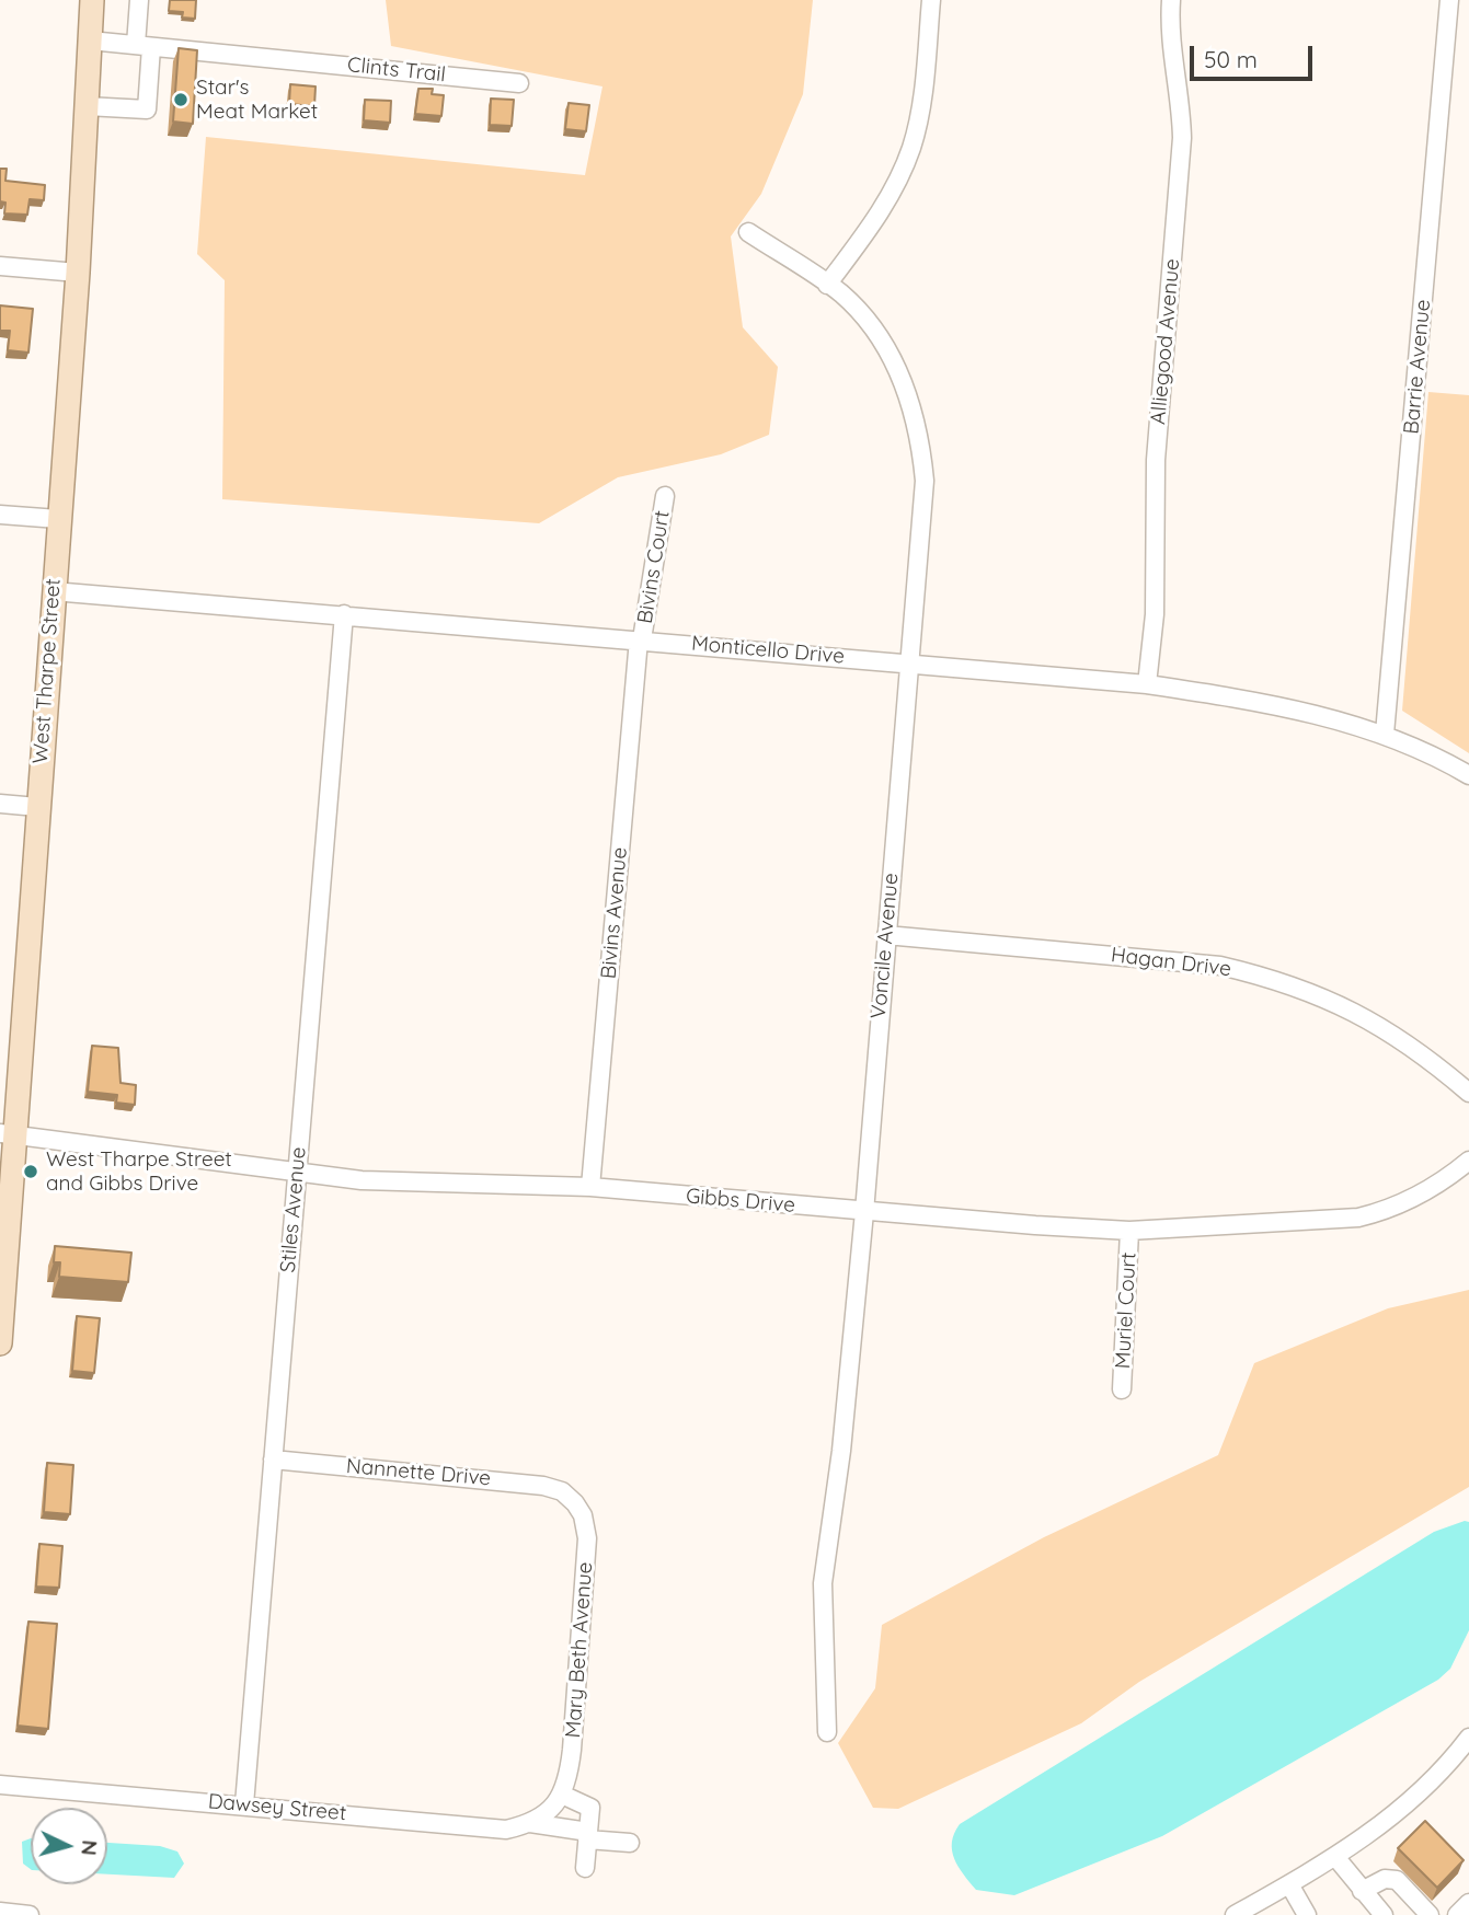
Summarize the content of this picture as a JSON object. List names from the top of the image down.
{
  "streets": {
    "main road": ["West Tharpe Street"],
    "street": [
      "Clints Trail",
      "Alliegood Avenue",
      "Barrie Avenue",
      "Bivins Court",
      "Monticello Drive",
      "Bivins Avenue",
      "Voncile Avenue",
      "Hagan Drive",
      "Gibbs Drive",
      "Stiles Avenue",
      "Muriel Court",
      "Nannette Drive",
      "Mary Beth Avenue",
      "Dawsey Street"
    ]
  },
  "crossings": [
    ["Clints Trail", "West Tharpe Street"],
    ["Alliegood Avenue", "Monticello Drive"],
    ["Barrie Avenue", "Monticello Drive"],
    ["Bivins Court", "Monticello Drive"],
    ["Bivins Court", "Bivins Avenue"],
    ["Monticello Drive", "West Tharpe Street"],
    ["Monticello Drive", "Bivins Avenue"],
    ["Monticello Drive", "Voncile Avenue"],
    ["Monticello Drive", "Stiles Avenue"],
    ["West Tharpe Street", "Gibbs Drive"],
    ["Bivins Avenue", "Gibbs Drive"],
    ["Voncile Avenue", "Hagan Drive"],
    ["Voncile Avenue", "Gibbs Drive"],
    ["Gibbs Drive", "Stiles Avenue"],
    ["Gibbs Drive", "Muriel Court"],
    ["Stiles Avenue", "Nannette Drive"],
    ["Stiles Avenue", "Dawsey Street"],
    ["Nannette Drive", "Mary Beth Avenue"],
    ["Mary Beth Avenue", "Dawsey Street"]
  ],
  "places": ["Star's Meat Market", "West Tharpe Street and Gibbs Drive"],
  "scale_bar": "50 m",
  "north": "right"
}
